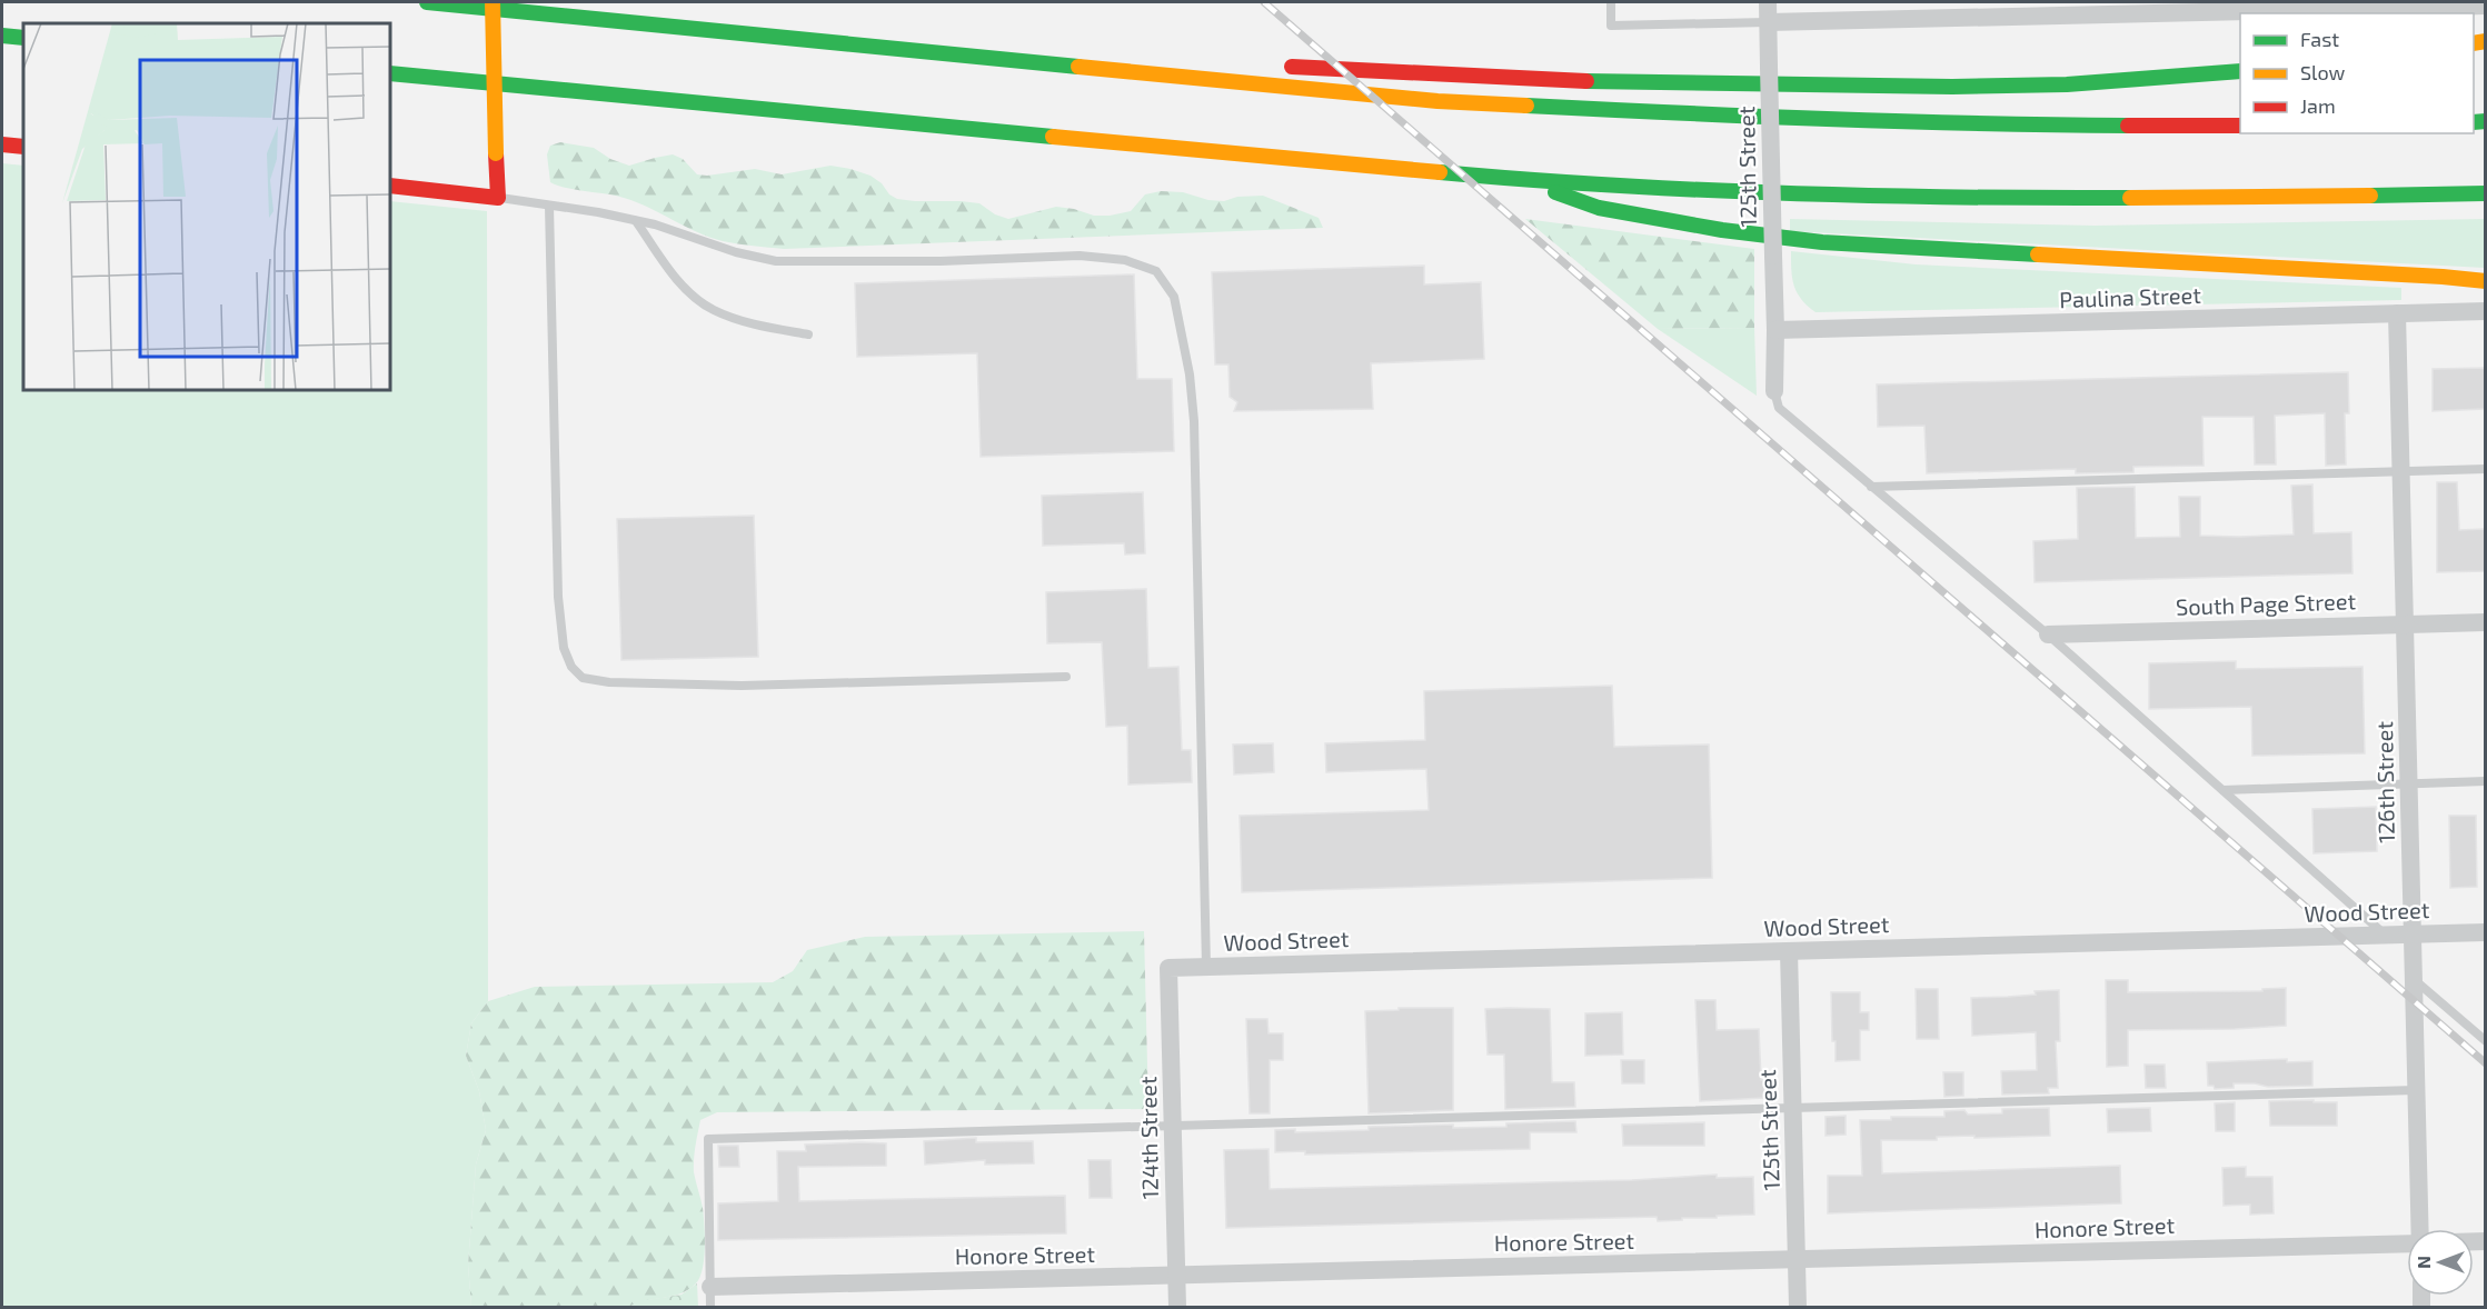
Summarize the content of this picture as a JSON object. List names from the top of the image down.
{
  "streets": {
    "street": [
      "125th Street",
      "Paulina Street",
      "South Page Street",
      "126th Street",
      "Wood Street",
      "124th Street",
      "Honore Street"
    ]
  },
  "crossings": [
    ["125th Street", "Paulina Street"],
    ["125th Street", "Wood Street"],
    ["125th Street", "Honore Street"],
    ["Paulina Street", "126th Street"],
    ["South Page Street", "126th Street"],
    ["126th Street", "Wood Street"],
    ["Wood Street", "124th Street"],
    ["124th Street", "Honore Street"]
  ],
  "legend": ["Fast", "Slow", "Jam"],
  "north": "left"
}
